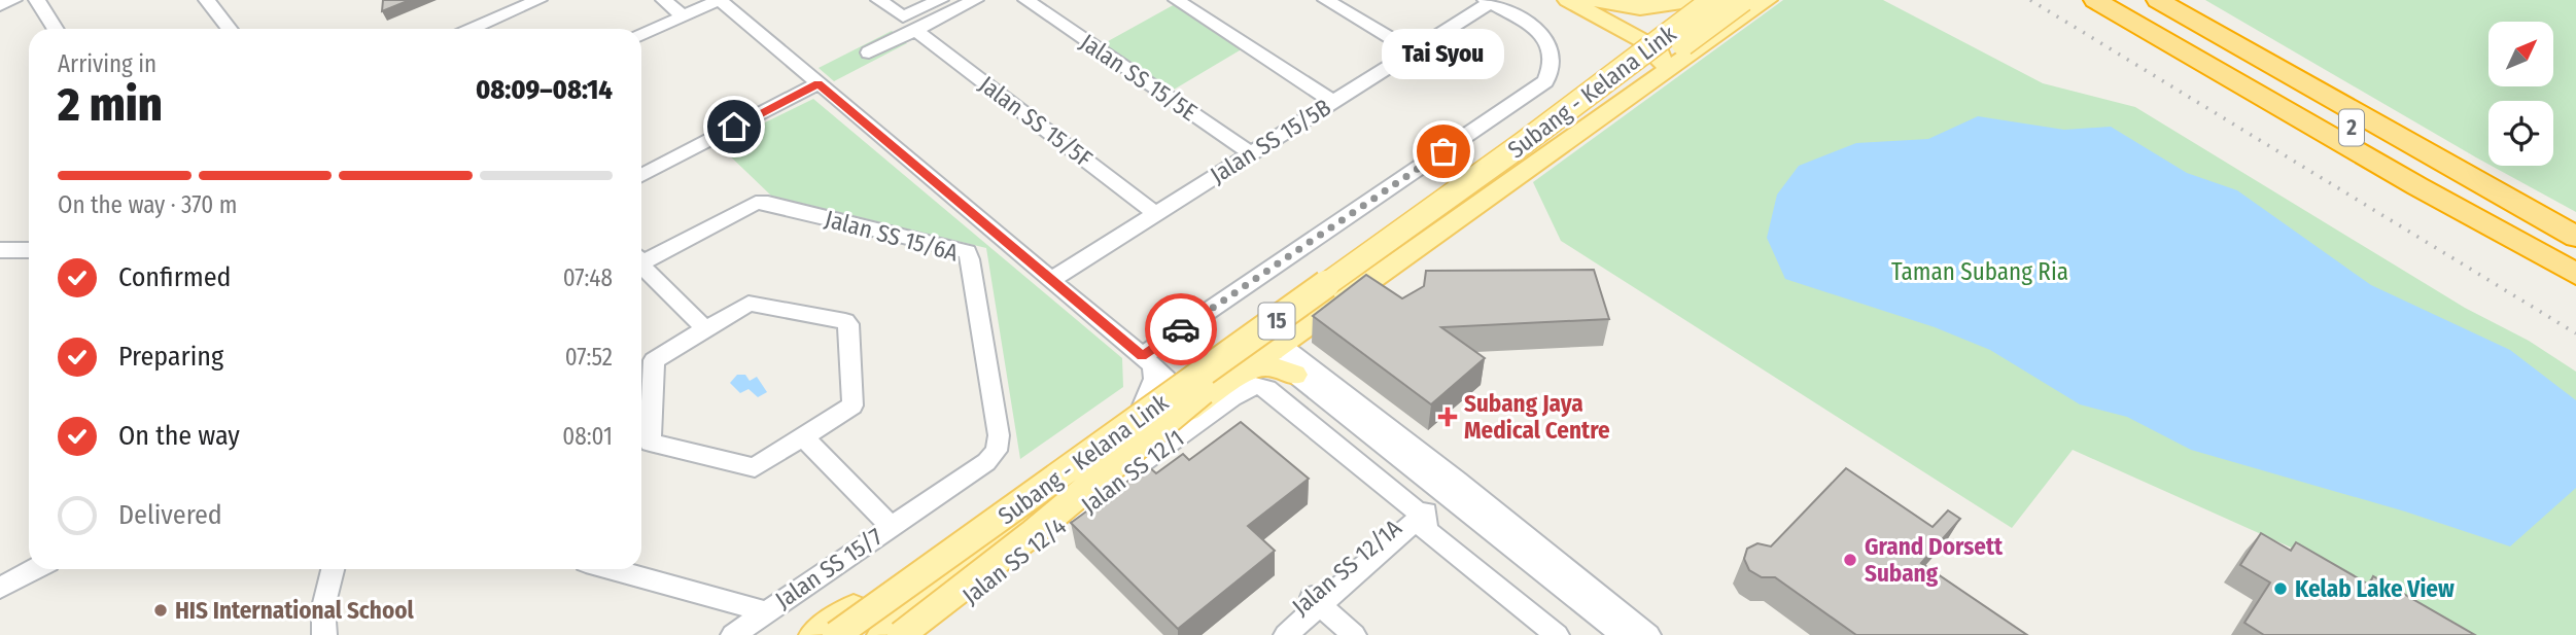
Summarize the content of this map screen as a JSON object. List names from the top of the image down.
{
  "streets": {
    "highway": ["2"],
    "main road": ["Subang - Kelana Link", "15"],
    "street": [
      "Jalan SS 15/5E",
      "Jalan SS 15/5F",
      "Jalan SS 15/5B",
      "Jalan SS 15/6A",
      "Jalan SS 12/1",
      "Jalan SS 12/4",
      "Jalan SS 12/1A",
      "Jalan SS 15/7"
    ]
  },
  "crossings": [
    ["Jalan SS 15/5E", "Jalan SS 15/5B"],
    ["Subang - Kelana Link", "15"],
    ["Jalan SS 15/5F", "Jalan SS 15/5B"],
    ["Jalan SS 15/6A", "Jalan SS 15/7"],
    ["Jalan SS 12/1", "Jalan SS 12/4"],
    ["Jalan SS 12/1", "Jalan SS 12/1A"]
  ],
  "parks": ["Taman Subang Ria"],
  "places": {
    "other": [
      "Tai Syou",
      "Grand Dorsett Subang",
      "Kelab Lake View",
      "HIS International School"
    ],
    "health": ["Subang Jaya Medical Centre"]
  },
  "north": "top right",
  "page": {
    "bubble": "Tai Syou",
    "heading": ["2 min", "Arriving in", "08:09–08:14"],
    "bar": "On the way · 370 m",
    "list": [
      ["Confirmed", "07:48"],
      ["Preparing", "07:52"],
      ["On the way", "08:01"],
      "Delivered"
    ]
  }
}
